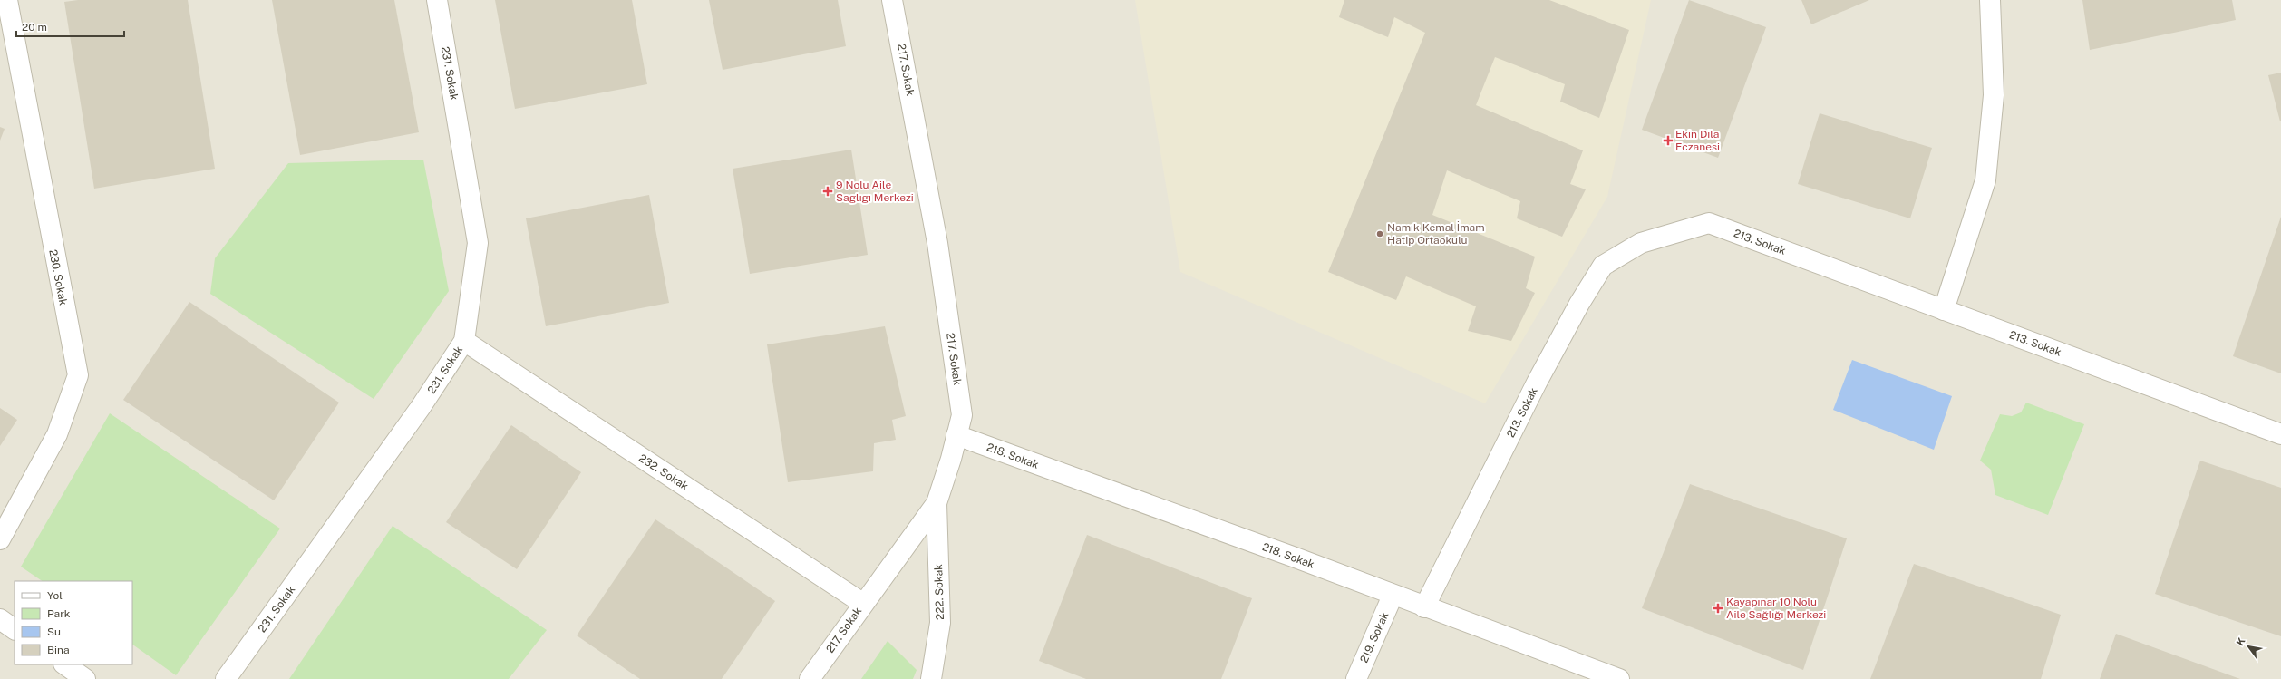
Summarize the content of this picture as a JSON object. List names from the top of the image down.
{
  "streets": {
    "street": [
      "217. Sokak",
      "231. Sokak",
      "213. Sokak",
      "230. Sokak",
      "218. Sokak",
      "232. Sokak",
      "222. Sokak",
      "219. Sokak"
    ]
  },
  "crossings": [
    ["217. Sokak", "218. Sokak"],
    ["217. Sokak", "232. Sokak"],
    ["217. Sokak", "222. Sokak"],
    ["231. Sokak", "232. Sokak"],
    ["213. Sokak", "218. Sokak"],
    ["218. Sokak", "219. Sokak"]
  ],
  "places": {
    "health": ["Ekin Dila Eczanesi", "9 Nolu Aile Saglıgı Merkezi", "Kayapınar 10 Nolu Aile Sağlığı Merkezi"],
    "other": ["Namık Kemal İmam Hatip Ortaokulu"]
  },
  "legend": [
    "Yol",
    "Park",
    "Su",
    "Bina"
  ],
  "scale_bar": "20 m",
  "north": "top left"
}
